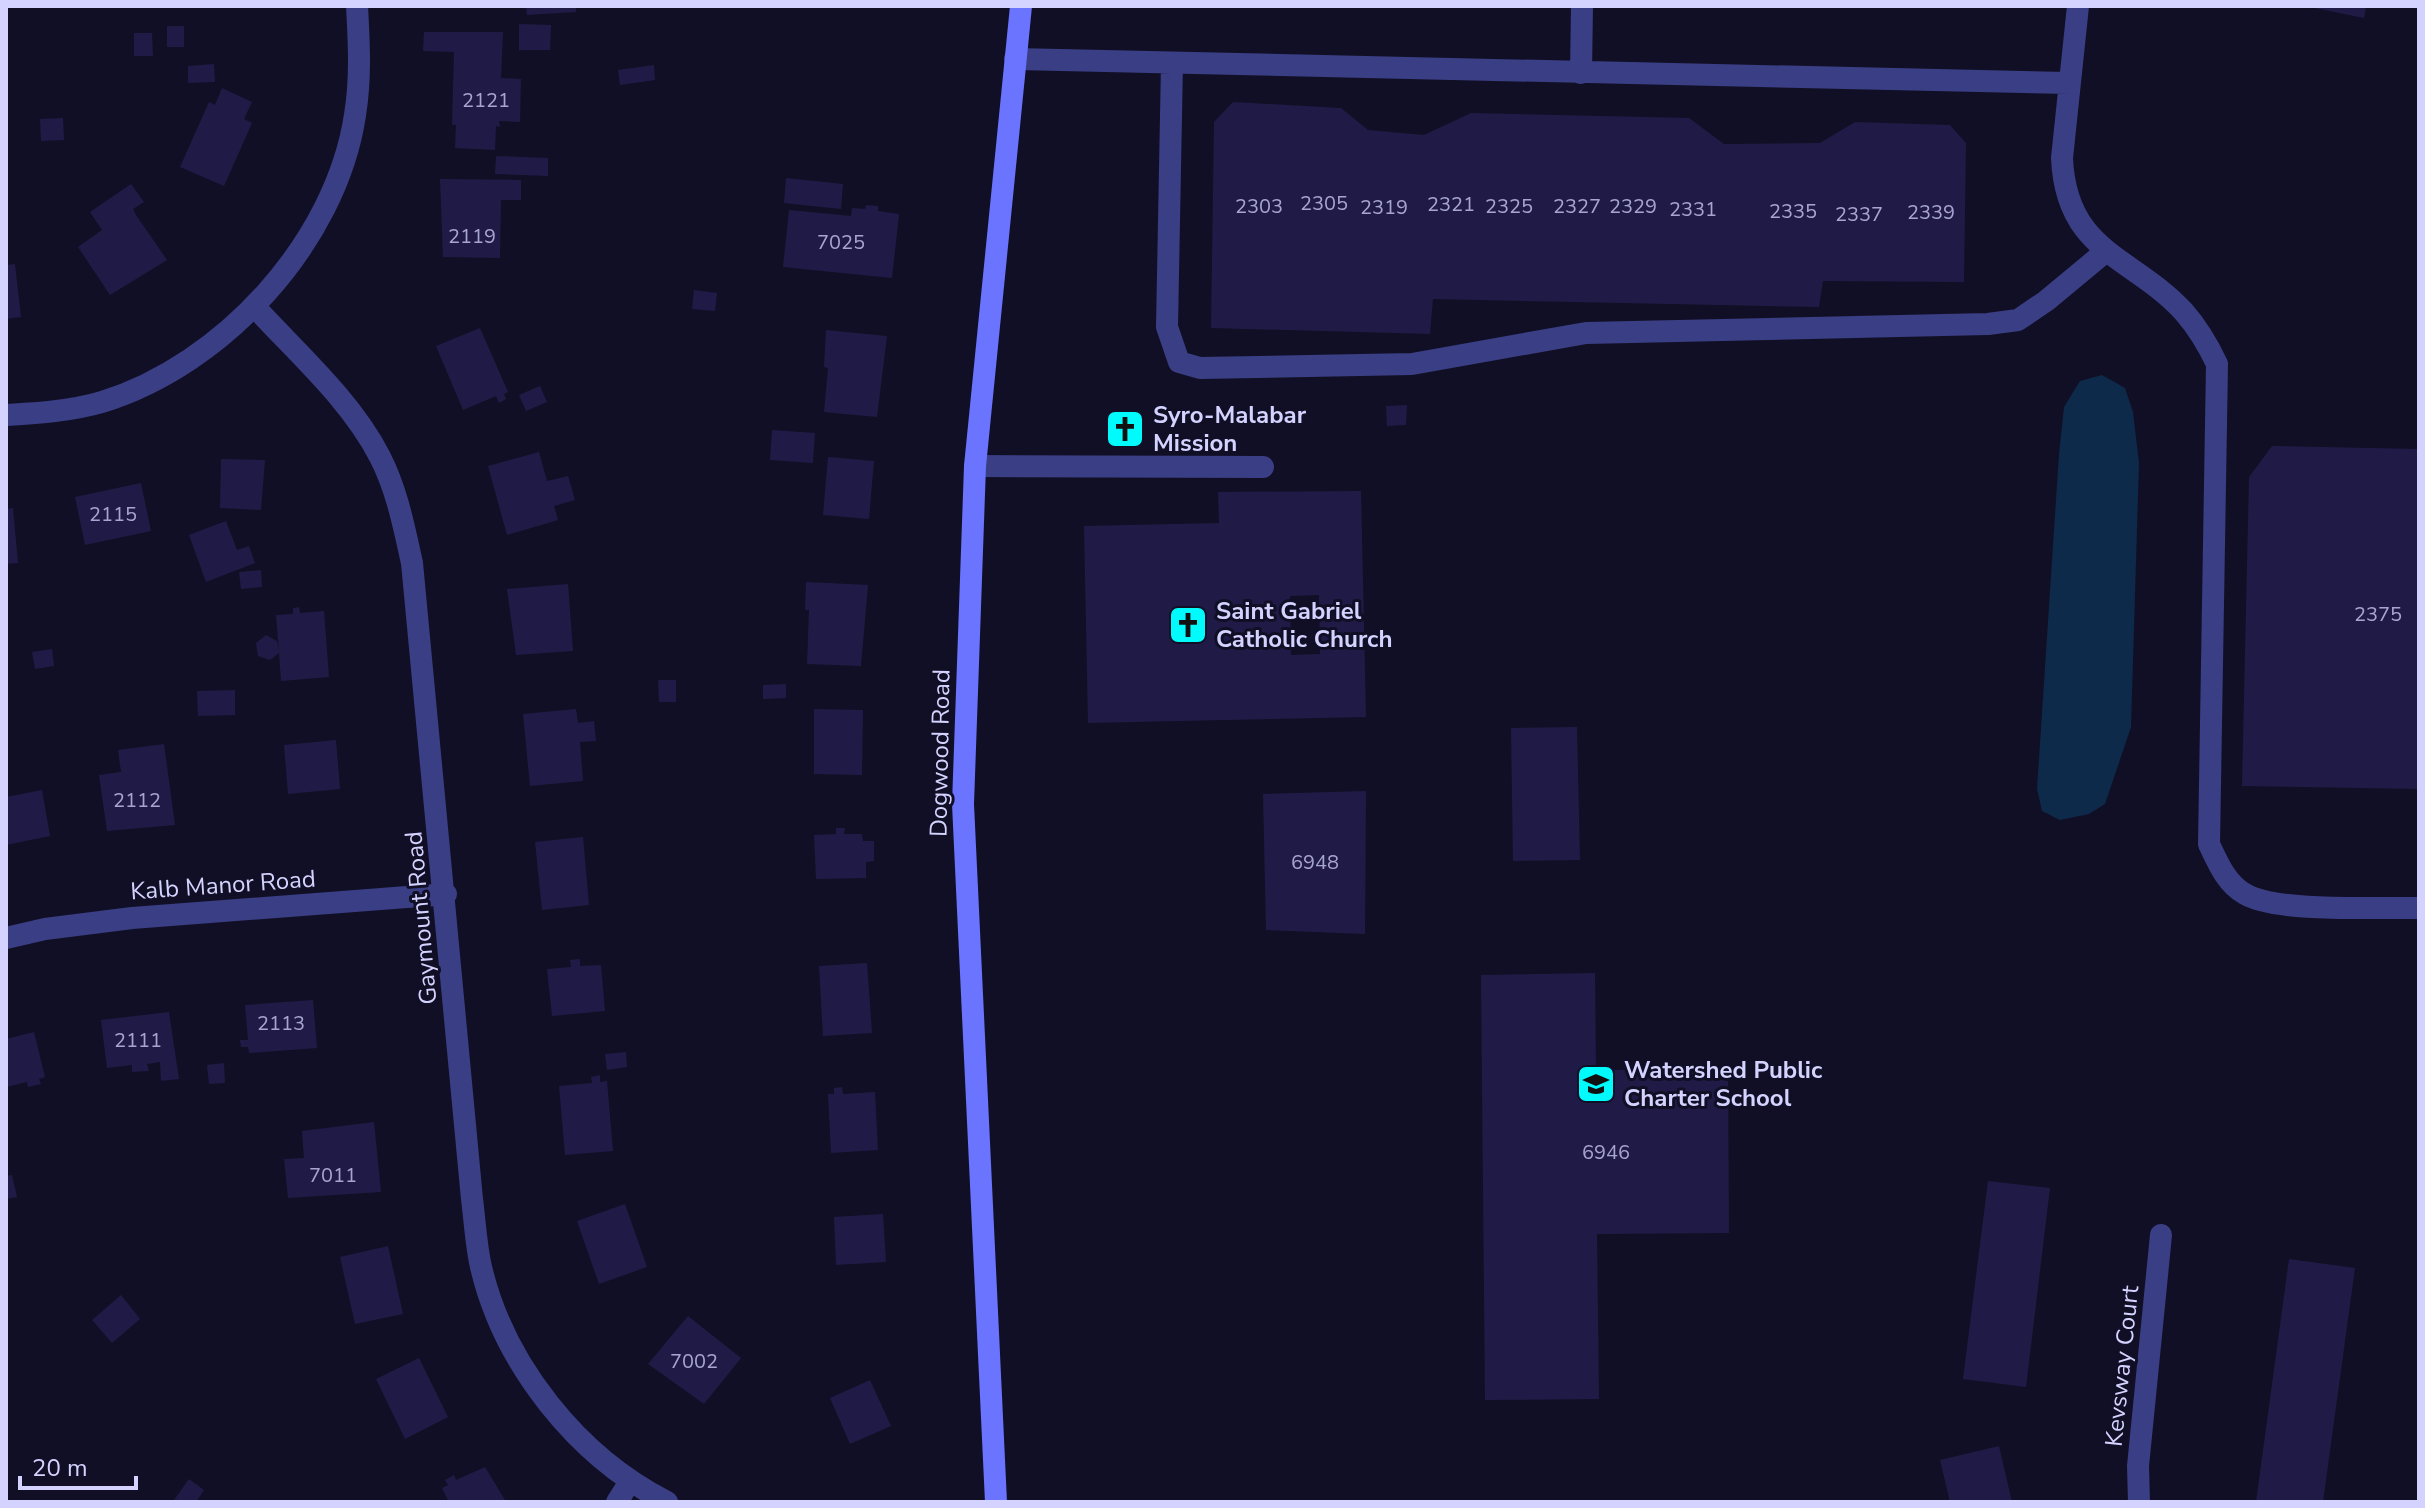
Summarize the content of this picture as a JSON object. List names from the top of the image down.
{
  "streets": {
    "main road": ["Dogwood Road"],
    "street": ["Kalb Manor Road", "Gaymount Road", "Kevsway Court"]
  },
  "crossings": [
    ["Kalb Manor Road", "Gaymount Road"]
  ],
  "places": {
    "church": ["Syro-Malabar Mission", "Saint Gabriel Catholic Church"],
    "school or university": ["Watershed Public Charter School"]
  },
  "house_numbers": [
    "2121",
    "2305",
    "2321",
    "2303",
    "2325",
    "2327",
    "2329",
    "2319",
    "2331",
    "2335",
    "2339",
    "2337",
    "2119",
    "7025",
    "2115",
    "2375",
    "2112",
    "6948",
    "2113",
    "2111",
    "6946",
    "7011",
    "7002"
  ],
  "scale_bar": "20 m"
}
